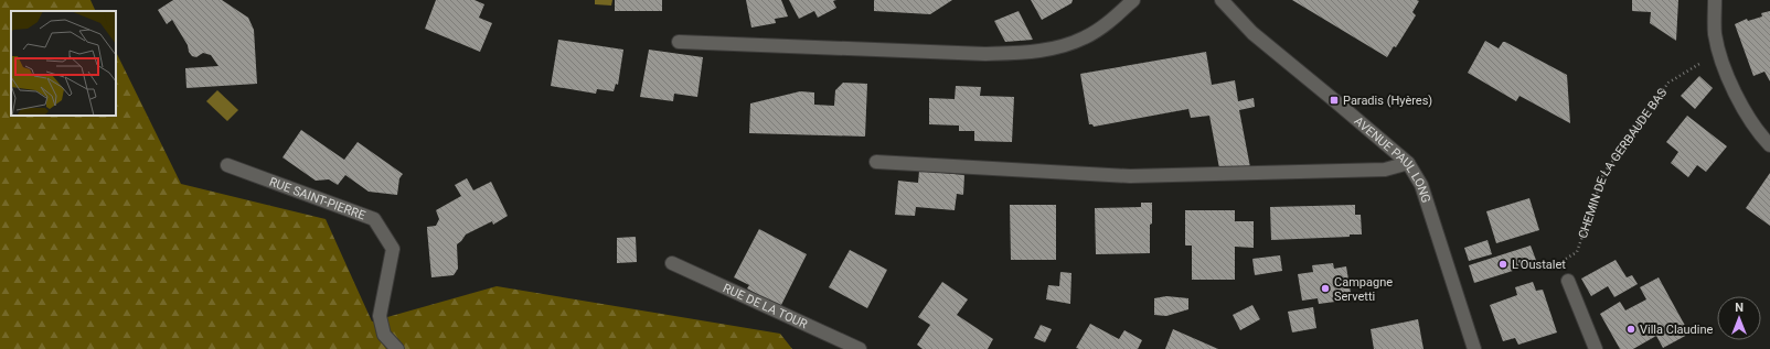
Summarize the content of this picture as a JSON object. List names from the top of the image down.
{
  "streets": {
    "street": ["AVENUE PAUL LONG", "RUE SAINT-PIERRE", "RUE DE LA TOUR"],
    "path": ["CHEMIN DE LA GERBAUDE BAS"]
  },
  "places": {
    "transit": ["Paradis (Hyères)"],
    "other": ["L'Oustalet", "Campagne Servetti", "Villa Claudine"]
  },
  "north": "top"
}
